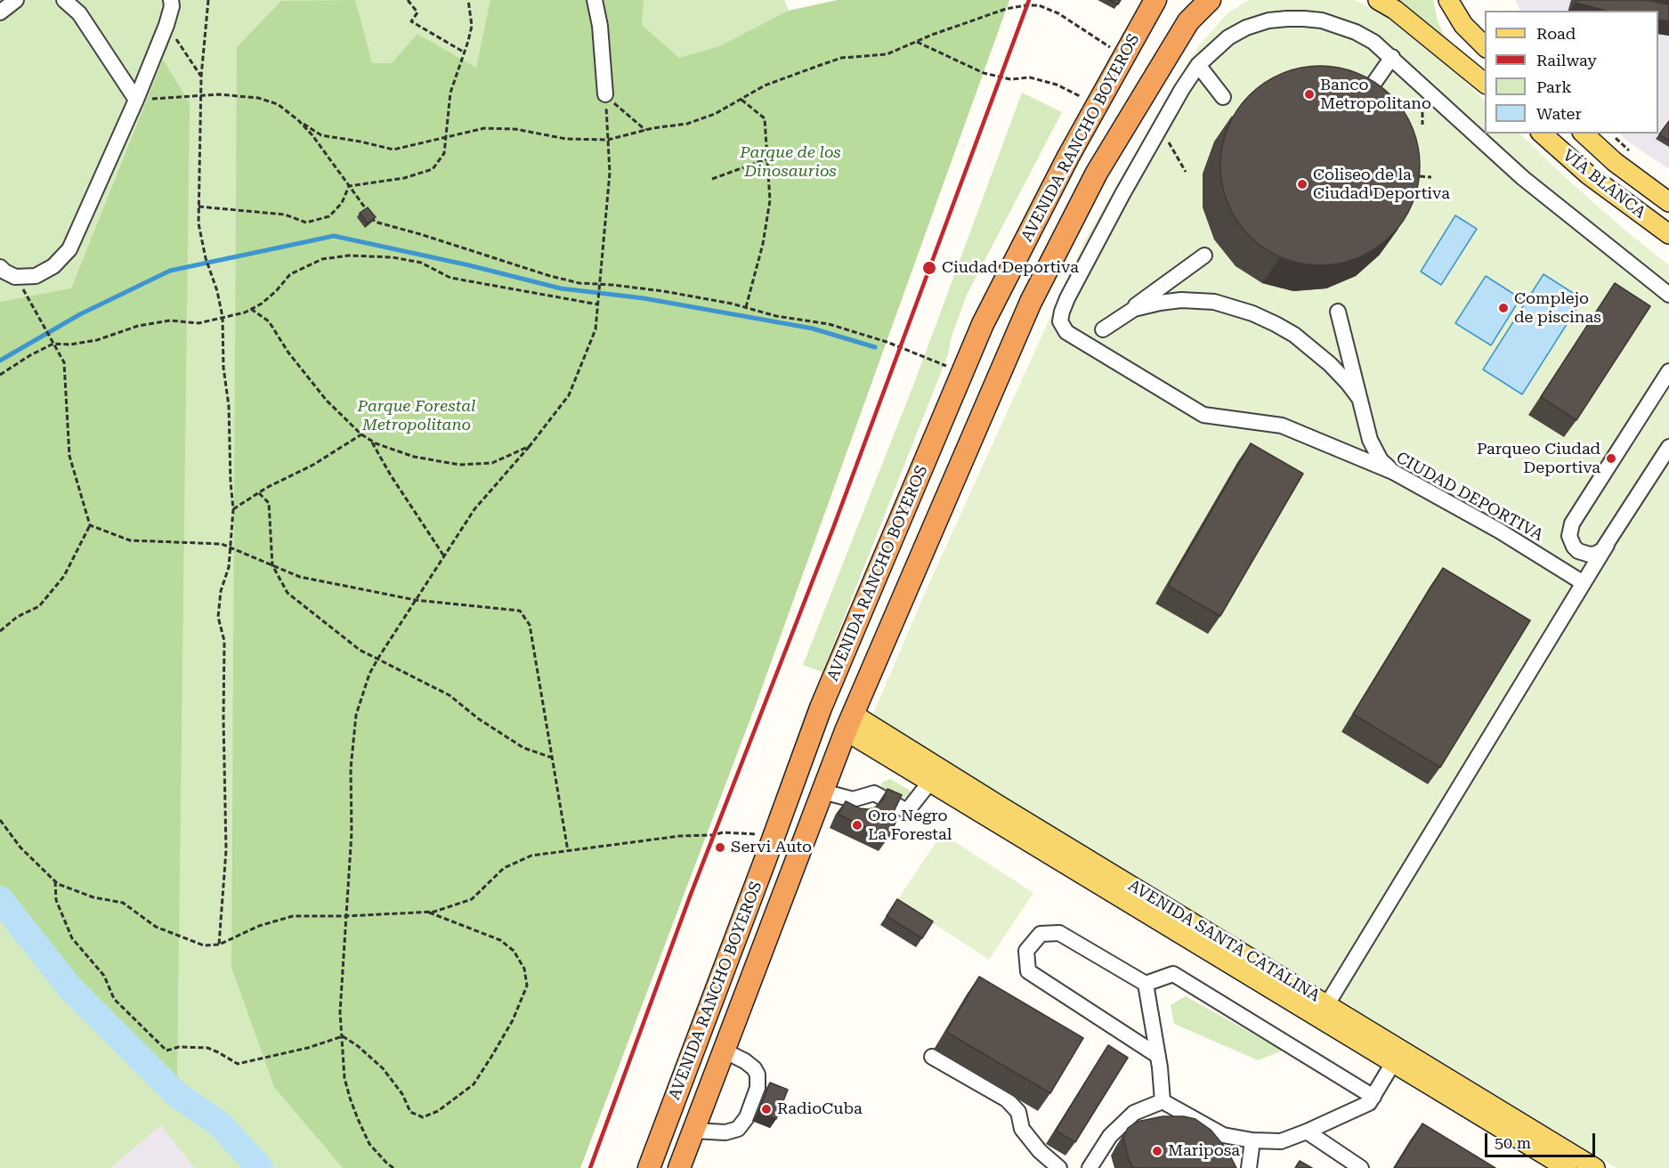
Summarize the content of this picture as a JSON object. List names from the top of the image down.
{
  "streets": {
    "highway": ["AVENIDA RANCHO BOYEROS"],
    "main road": ["VÍA BLANCA", "AVENIDA SANTA CATALINA"],
    "lane": ["CIUDAD DEPORTIVA"]
  },
  "crossings": [
    ["AVENIDA RANCHO BOYEROS", "AVENIDA SANTA CATALINA"]
  ],
  "parks": ["Parque de los Dinosaurios", "Parque Forestal Metropolitano"],
  "places": [
    "Banco Metropolitano",
    "Coliseo de la Ciudad Deportiva",
    "Ciudad Deportiva",
    "Complejo de piscinas",
    "Parqueo Ciudad Deportiva",
    "Oro Negro La Forestal",
    "Servi Auto",
    "RadioCuba",
    "Mariposa"
  ],
  "legend": [
    "Road",
    "Railway",
    "Park",
    "Water"
  ],
  "scale_bar": "50 m"
}
